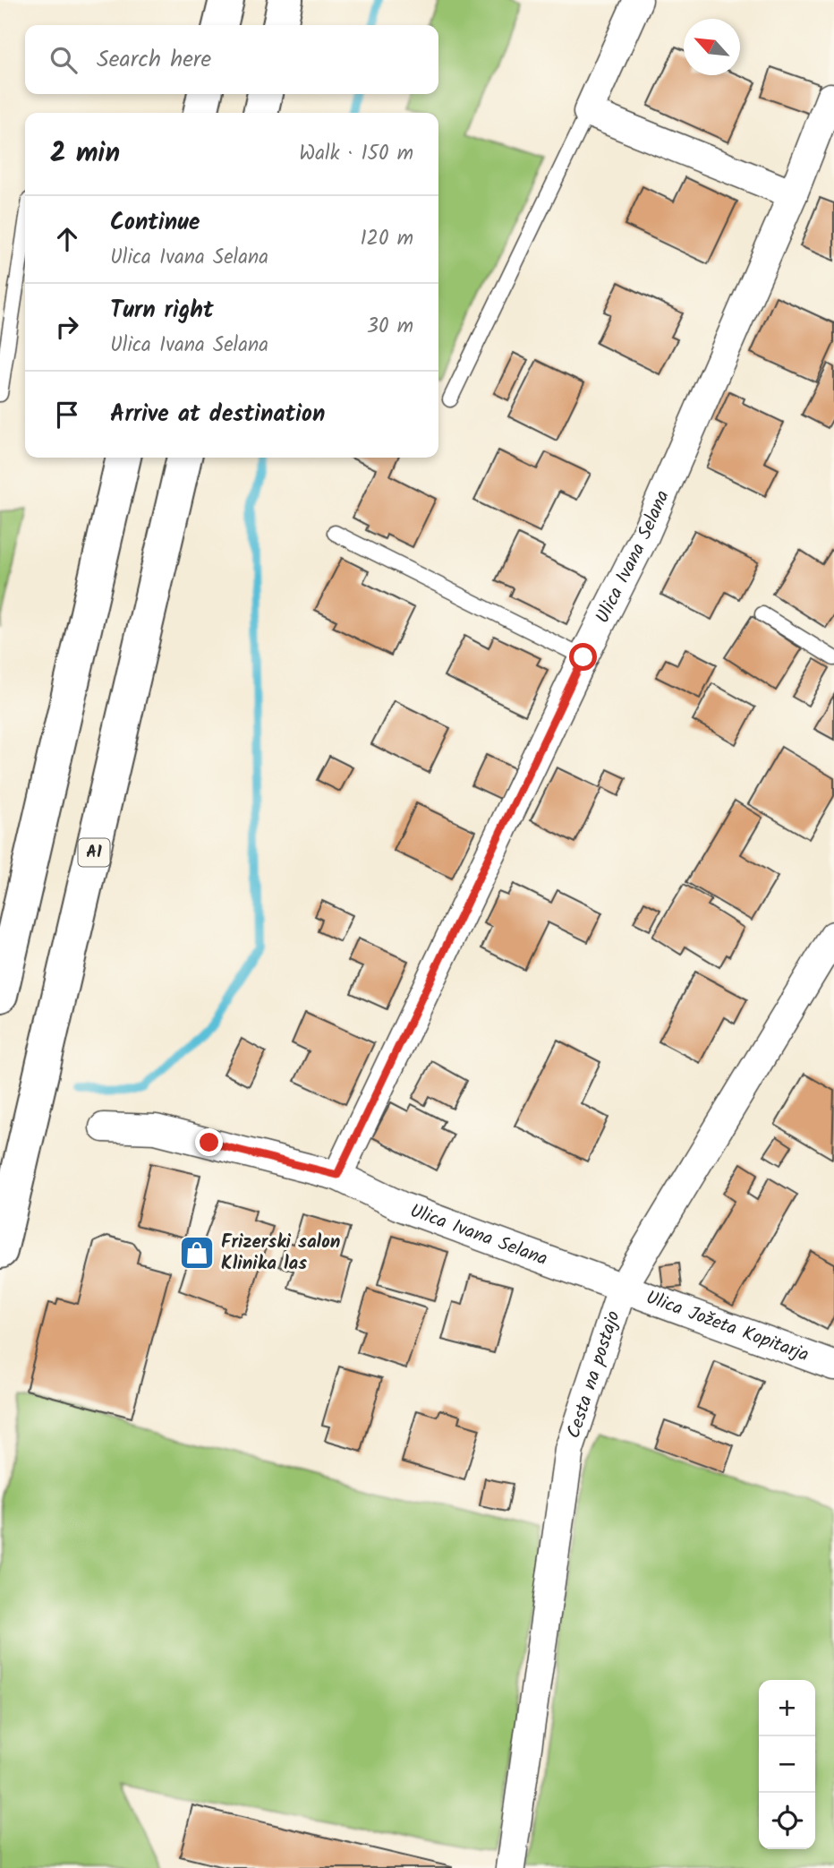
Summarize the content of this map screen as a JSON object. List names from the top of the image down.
{
  "streets": {
    "highway": ["A1"],
    "street": ["Ulica Ivana Selana", "Ulica Jožeta Kopitarja", "Cesta na postajo"]
  },
  "crossings": [
    ["Ulica Ivana Selana", "Ulica Jožeta Kopitarja"],
    ["Ulica Ivana Selana", "Cesta na postajo"],
    ["Ulica Jožeta Kopitarja", "Cesta na postajo"]
  ],
  "places": {
    "shop": ["Frizerski salon Klinika las"]
  },
  "north": "top left",
  "page": {
    "search": "Search here",
    "heading": ["2 min", "Walk · 150 m"],
    "list": [
      ["Continue", "Ulica Ivana Selana", "120 m"],
      ["Turn right", "Ulica Ivana Selana", "30 m"],
      "Arrive at destination"
    ],
    "map_buttons": ["+", "−"]
  }
}
